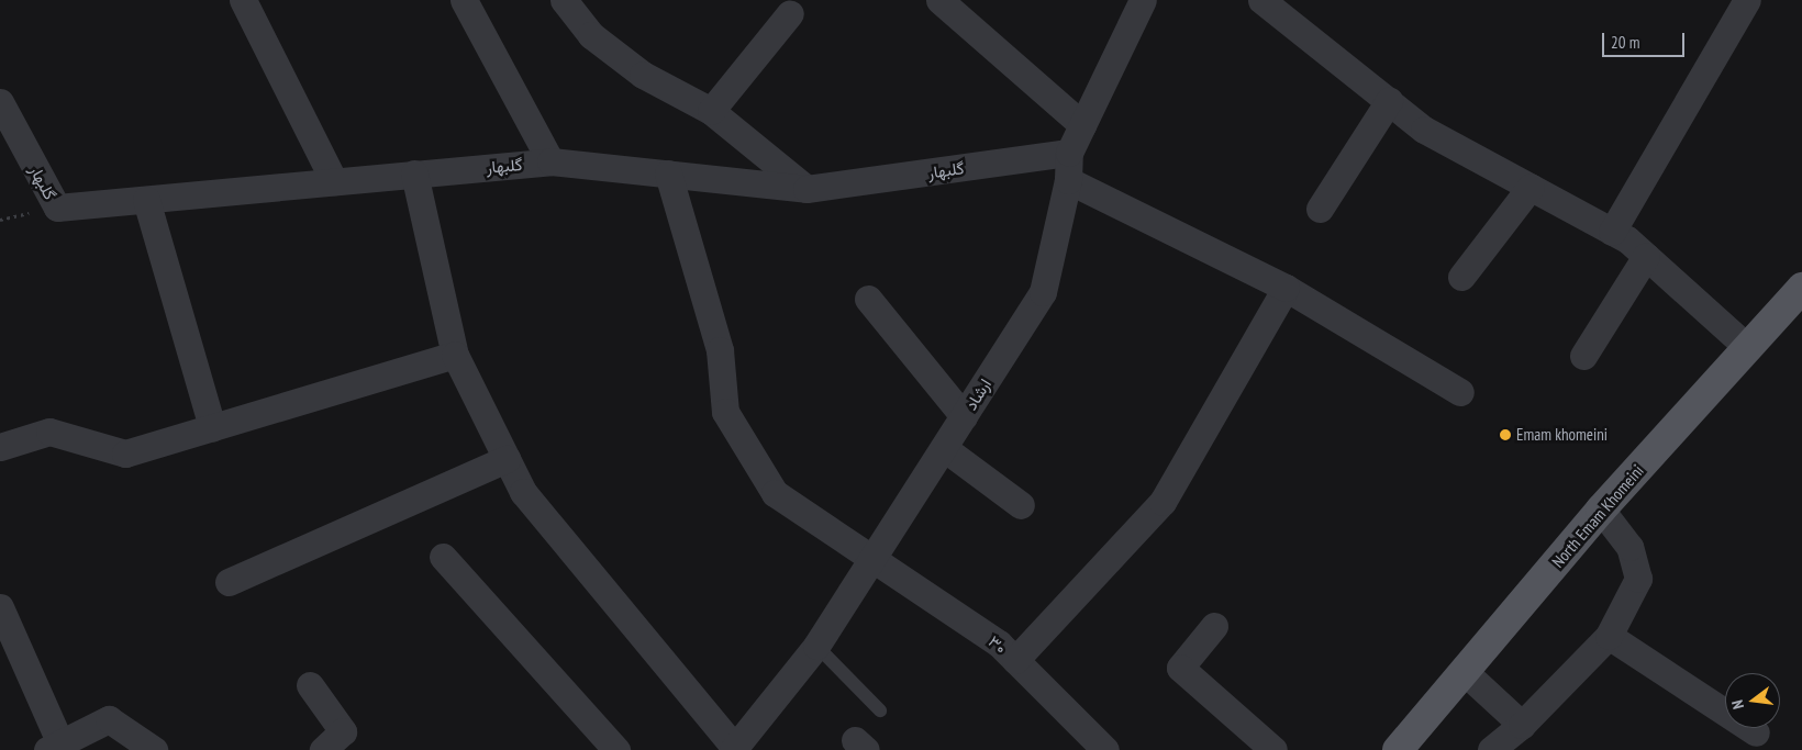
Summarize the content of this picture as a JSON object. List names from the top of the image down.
{
  "streets": {
    "main road": ["North Emam Khomeini"],
    "street": ["گلبهار", "ارشاد", "۳۰"]
  },
  "crossings": [
    ["گلبهار", "ارشاد"],
    ["گلبهار", "۳۰"],
    ["ارشاد", "۳۰"]
  ],
  "places": ["Emam khomeini"],
  "scale_bar": "20 m",
  "north": "left"
}
